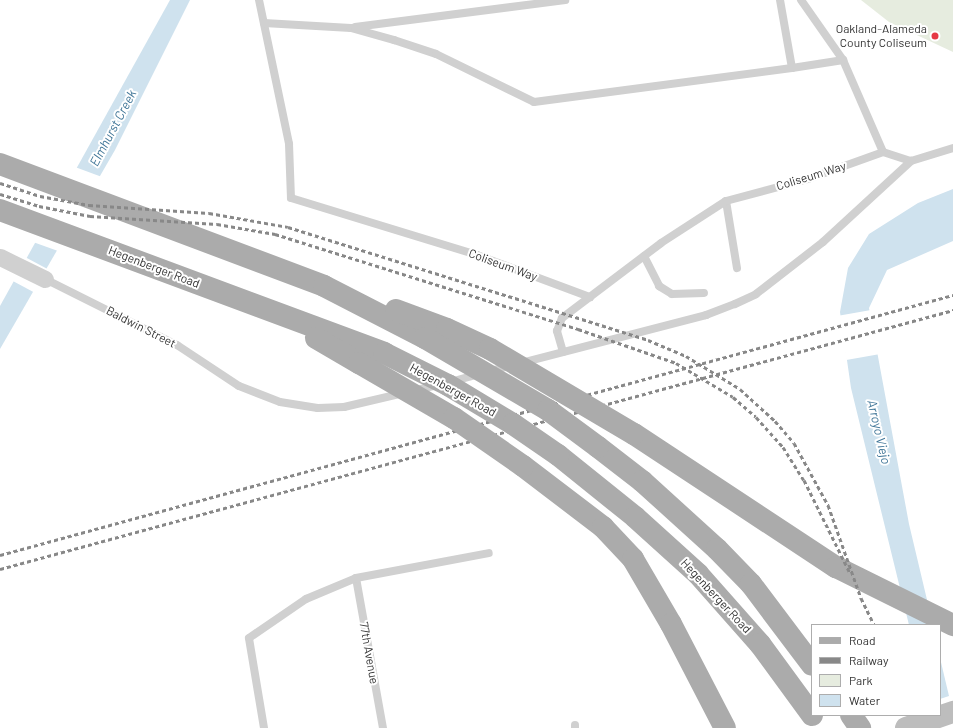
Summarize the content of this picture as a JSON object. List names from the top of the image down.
{
  "streets": {
    "main road": ["Hegenberger Road"],
    "street": ["Baldwin Street"],
    "lane": ["Coliseum Way", "77th Avenue"]
  },
  "water": ["Elmhurst Creek", "Arroyo Viejo"],
  "places": ["Oakland-Alameda County Coliseum"],
  "legend": [
    "Road",
    "Railway",
    "Park",
    "Water"
  ]
}
